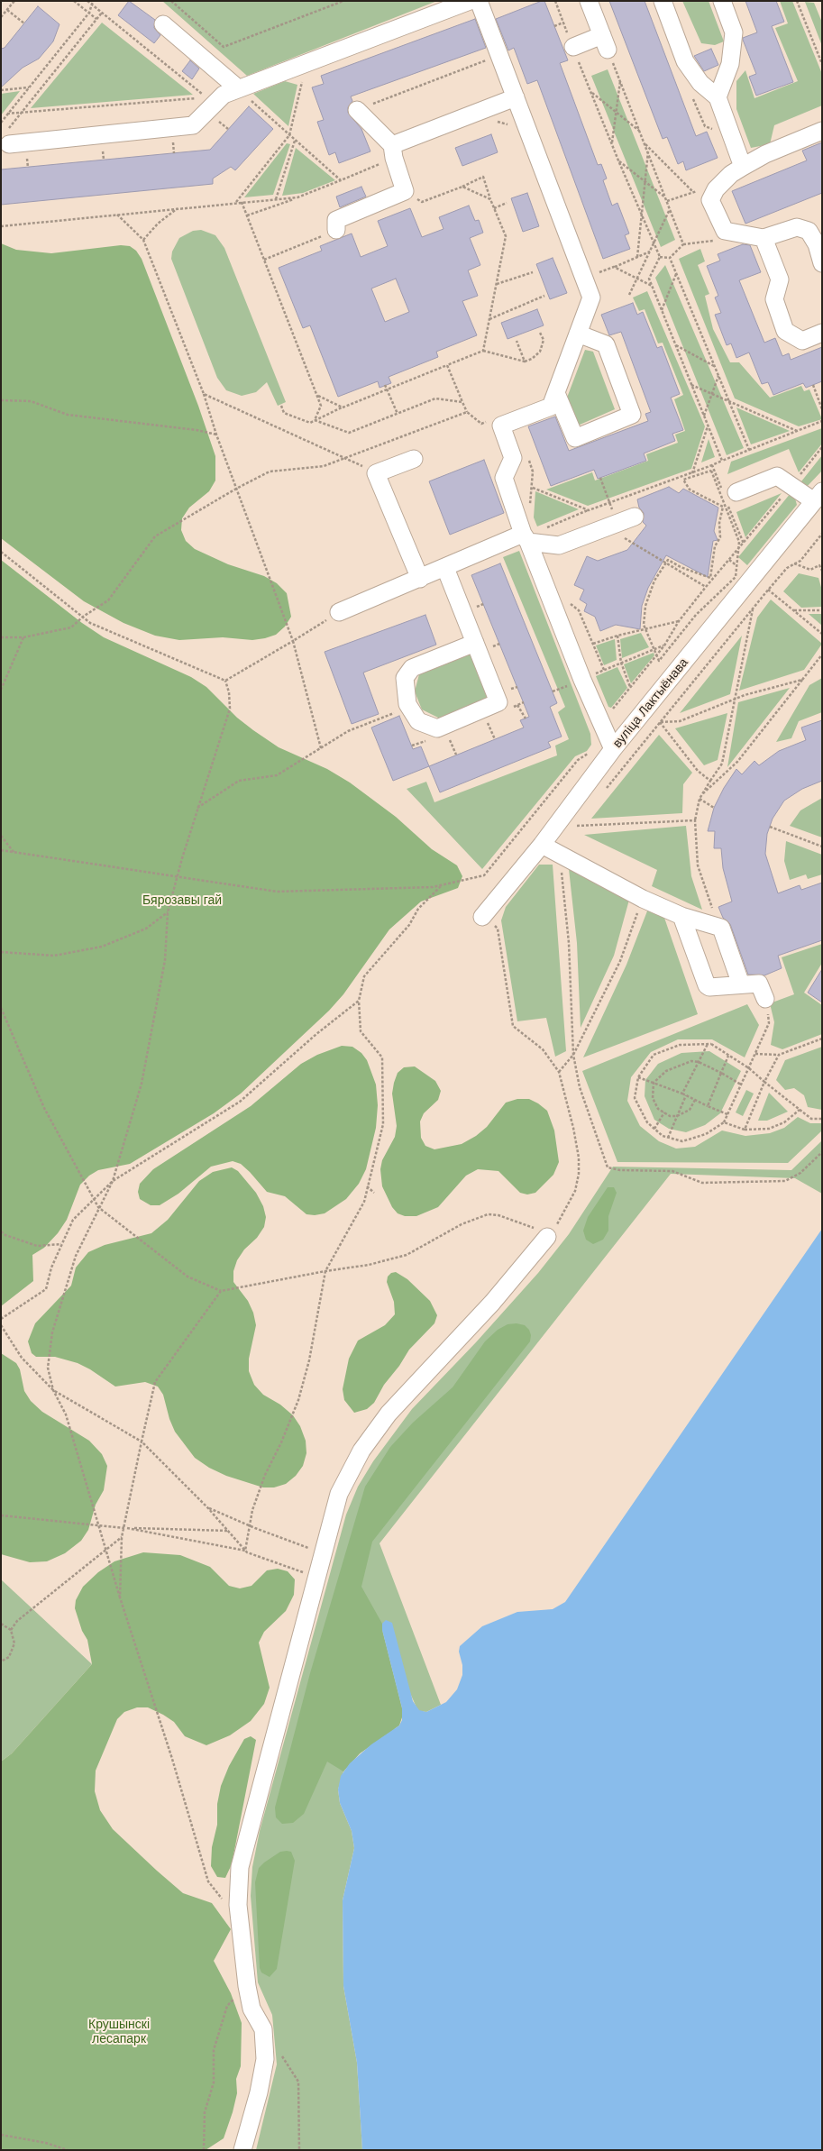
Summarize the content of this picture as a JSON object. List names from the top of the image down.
{
  "streets": {
    "street": ["вуліца Лактыёнава"]
  },
  "parks": ["Бярозавы гай", "Крушынскі лесапарк"]
}
